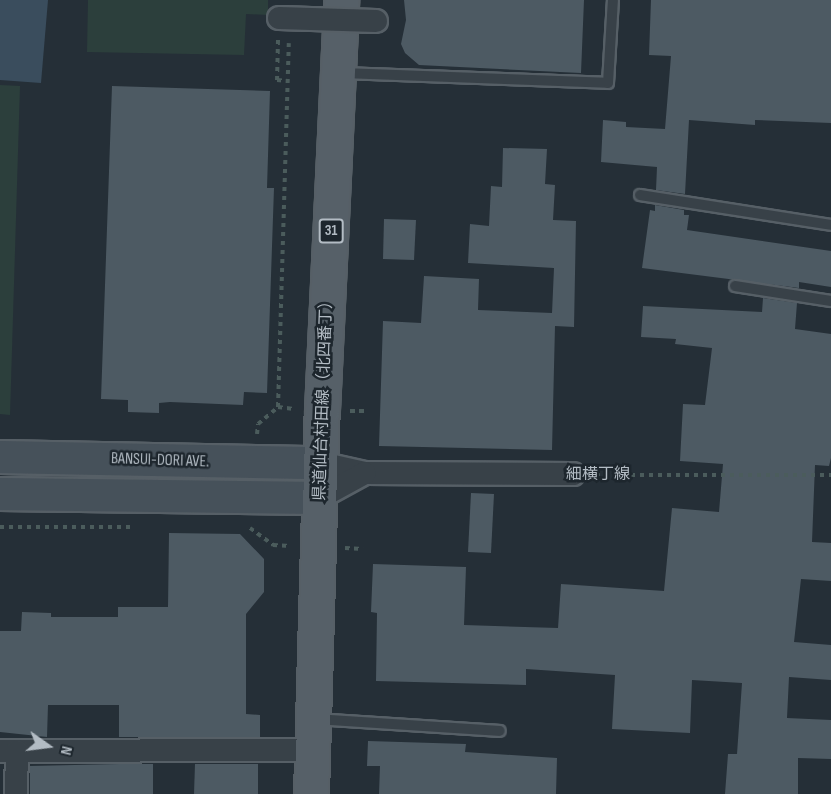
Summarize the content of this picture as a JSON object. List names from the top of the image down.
{
  "streets": {
    "main road": ["31", "県道仙台村田線（北四番丁）"],
    "street": ["BANSUI-DORI AVE.", "細横丁線"]
  },
  "crossings": [
    ["県道仙台村田線（北四番丁）", "BANSUI-DORI AVE."],
    ["県道仙台村田線（北四番丁）", "細横丁線"],
    ["BANSUI-DORI AVE.", "細横丁線"]
  ],
  "north": "right"
}
